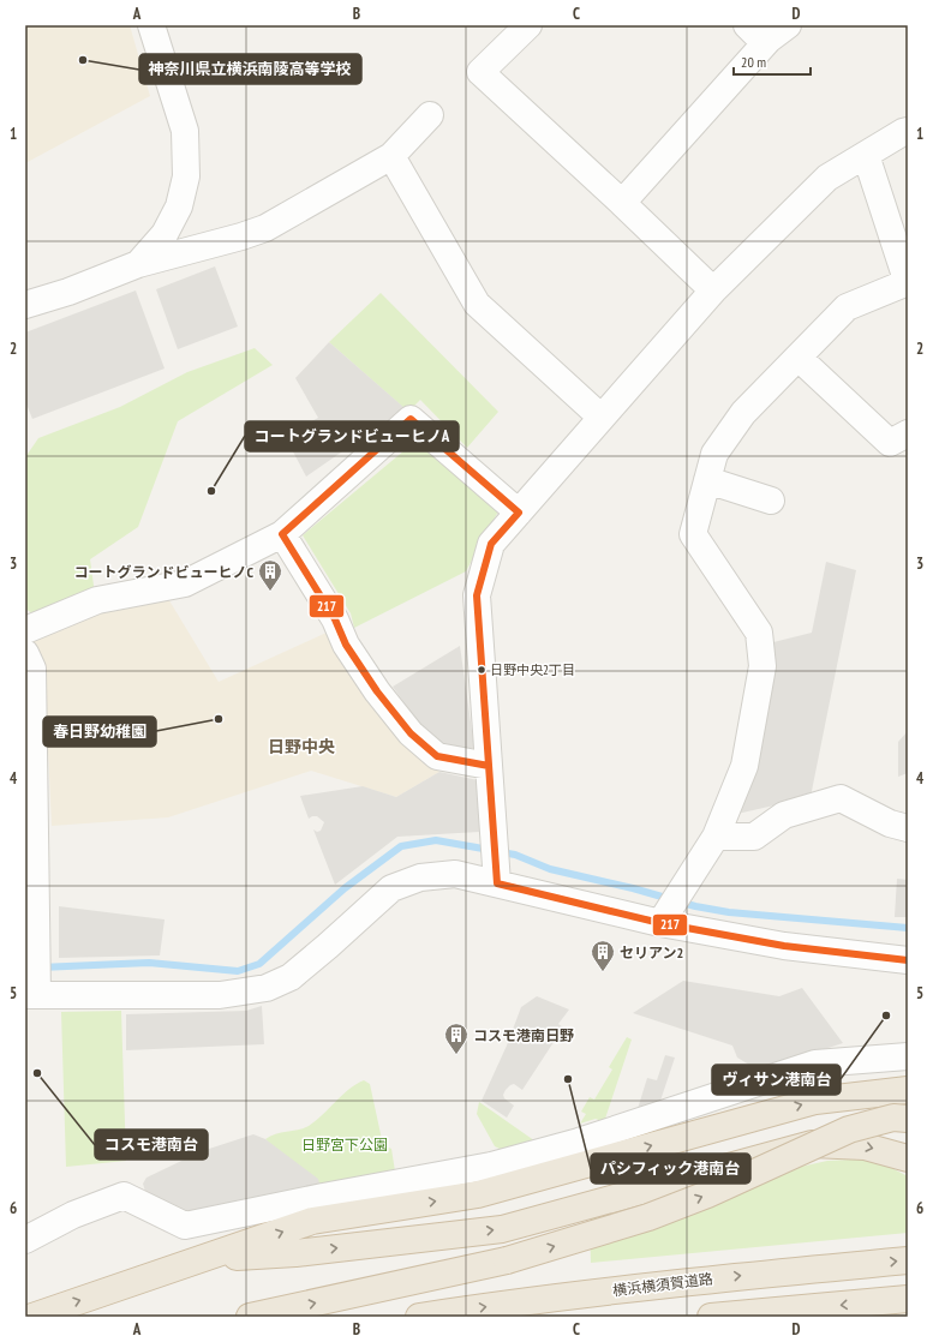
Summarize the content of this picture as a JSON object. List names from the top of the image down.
{
  "streets": {
    "highway": ["横浜横須賀道路"]
  },
  "districts": ["日野中央"],
  "parks": ["日野宮下公園"],
  "places": {
    "other": [
      "神奈川県立横浜南陵高等学校",
      "コートグランドビューヒノA",
      "日野中央2丁目",
      "春日野幼稚園",
      "ヴィサン港南台",
      "コスモ港南台",
      "パシフィック港南台"
    ],
    "building": ["コートグランドビューヒノC", "セリアン2", "コスモ港南日野"]
  },
  "lines": ["transit line 217"],
  "scale_bar": "20 m",
  "grid": {
    "columns": [
      "A",
      "B",
      "C",
      "D"
    ],
    "rows": [
      "1",
      "2",
      "3",
      "4",
      "5",
      "6"
    ]
  }
}
